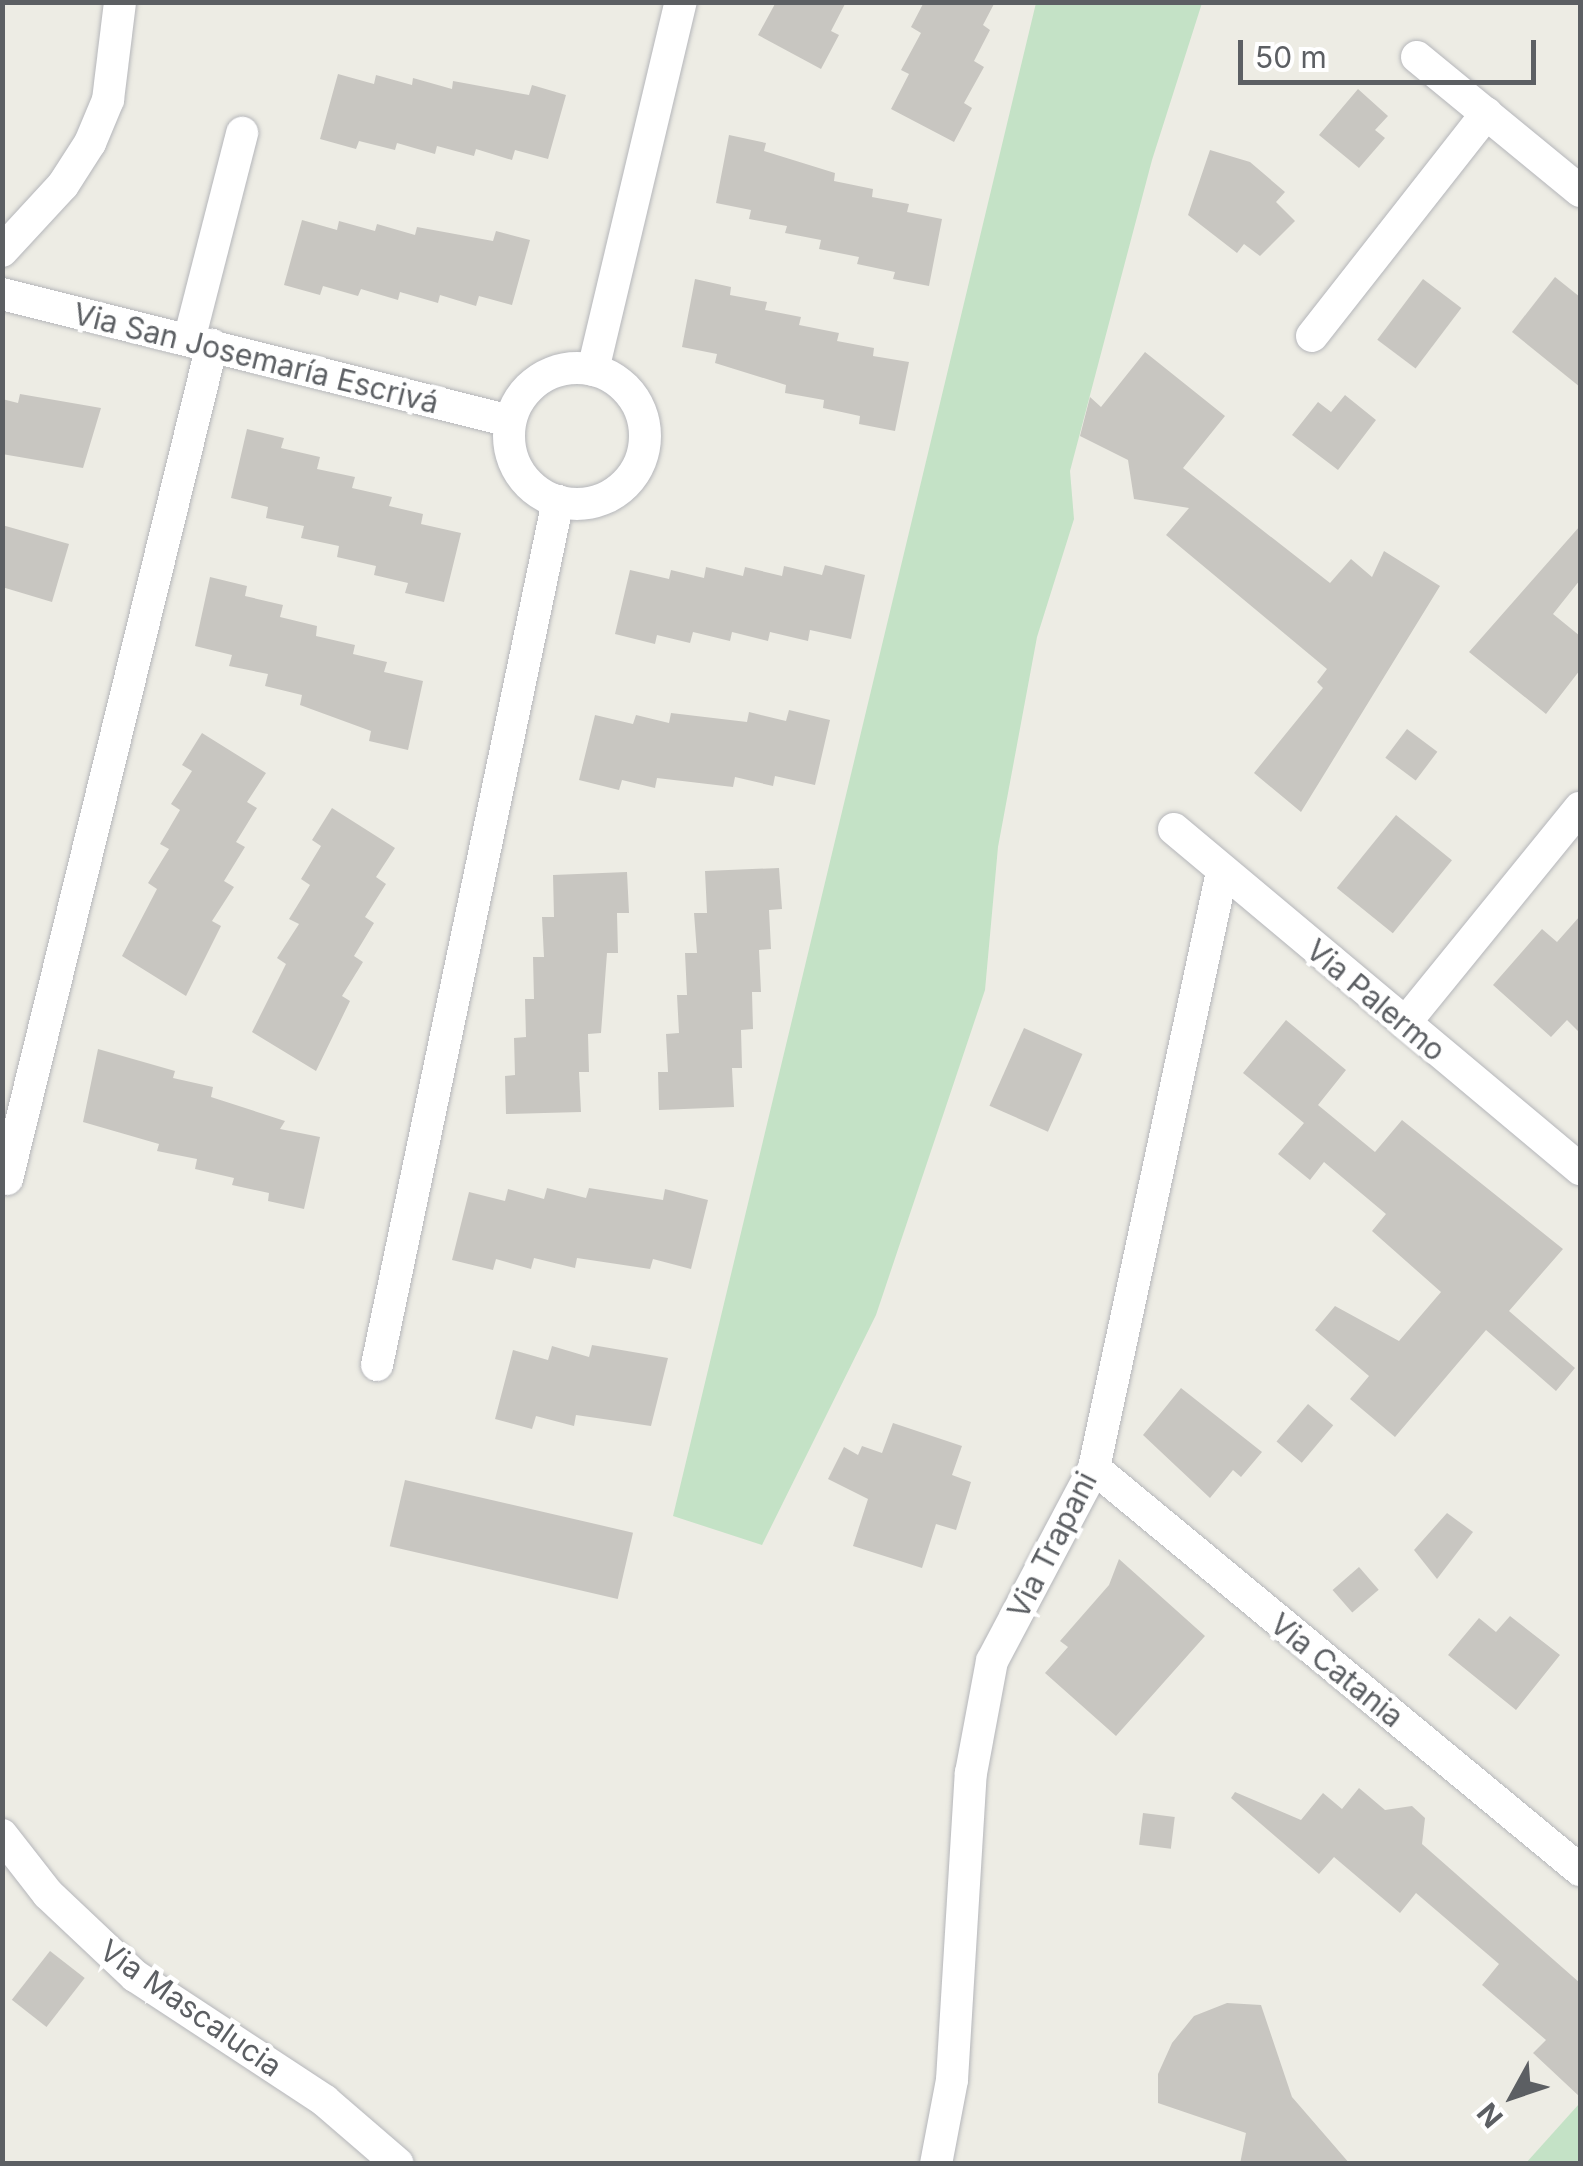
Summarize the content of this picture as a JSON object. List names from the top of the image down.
{
  "streets": {
    "street": [
      "Via San Josemaría Escrivá",
      "Via Palermo",
      "Via Trapani",
      "Via Catania",
      "Via Mascalucia"
    ]
  },
  "crossings": [
    ["Via Palermo", "Via Trapani"],
    ["Via Trapani", "Via Catania"]
  ],
  "scale_bar": "50 m",
  "north": "bottom left"
}
